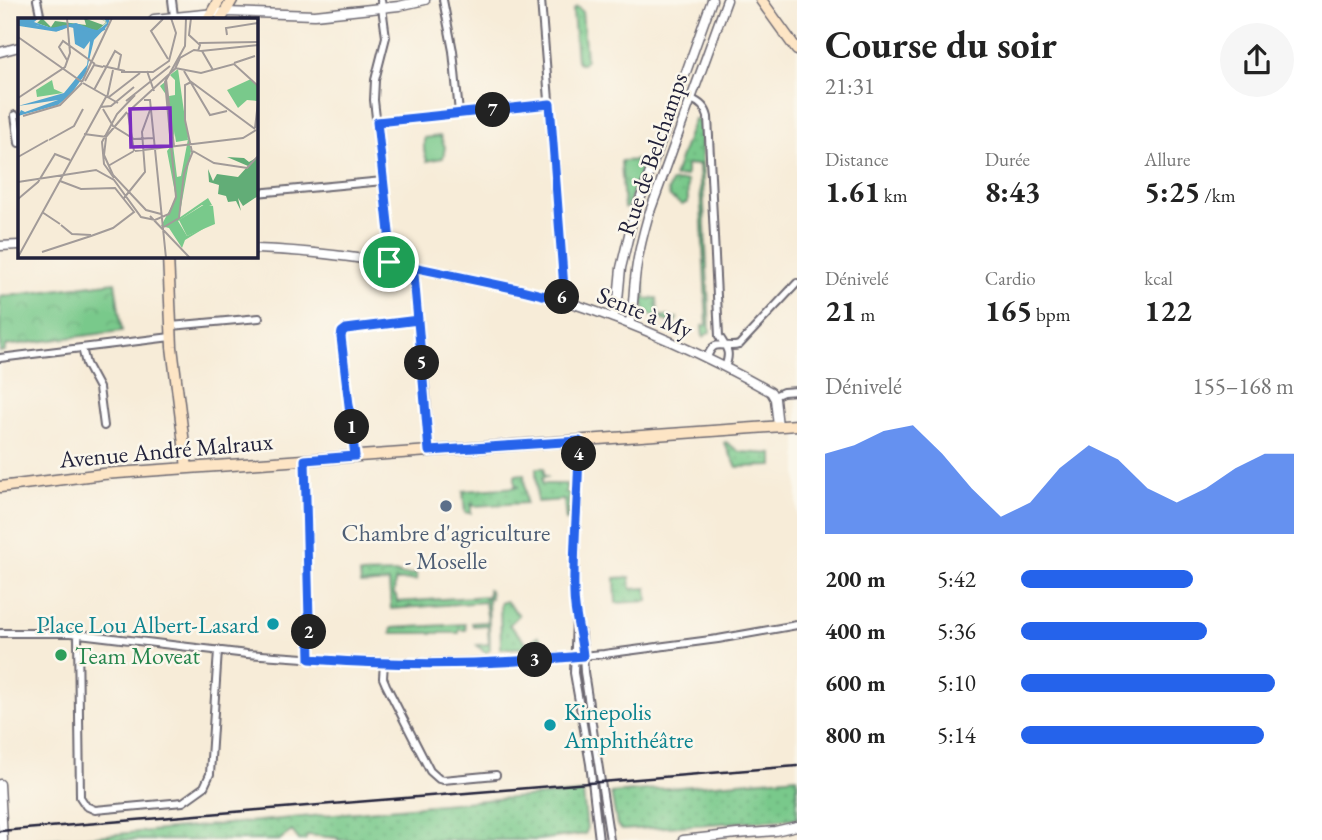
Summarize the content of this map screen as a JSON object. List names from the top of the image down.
{
  "streets": {
    "main road": ["Avenue André Malraux"],
    "street": ["Rue de Belchamps", "Sente à My"]
  },
  "crossings": [
    ["Rue de Belchamps", "Sente à My"]
  ],
  "places": [
    "Chambre d'agriculture - Moselle",
    "Place Lou Albert-Lasard",
    "Team Moveat",
    "Kinepolis Amphithéâtre"
  ],
  "page": {
    "heading": ["Course du soir", "21:31"],
    "pins": [
      "7",
      "6",
      "5",
      "1",
      "4",
      "2",
      "3"
    ],
    "stats": [
      ["Distance", "1.61 km"],
      ["Durée", "8:43"],
      ["Allure", "5:25 /km"],
      ["Dénivelé", "21 m"],
      ["Cardio", "165 bpm"],
      ["kcal", "122"]
    ],
    "chart": ["Dénivelé", "155–168 m"],
    "list": [
      {
        "name": "200 m",
        "note": "5:42"
      },
      {
        "name": "400 m",
        "note": "5:36"
      },
      {
        "name": "600 m",
        "note": "5:10"
      },
      {
        "name": "800 m",
        "note": "5:14"
      }
    ]
  }
}
